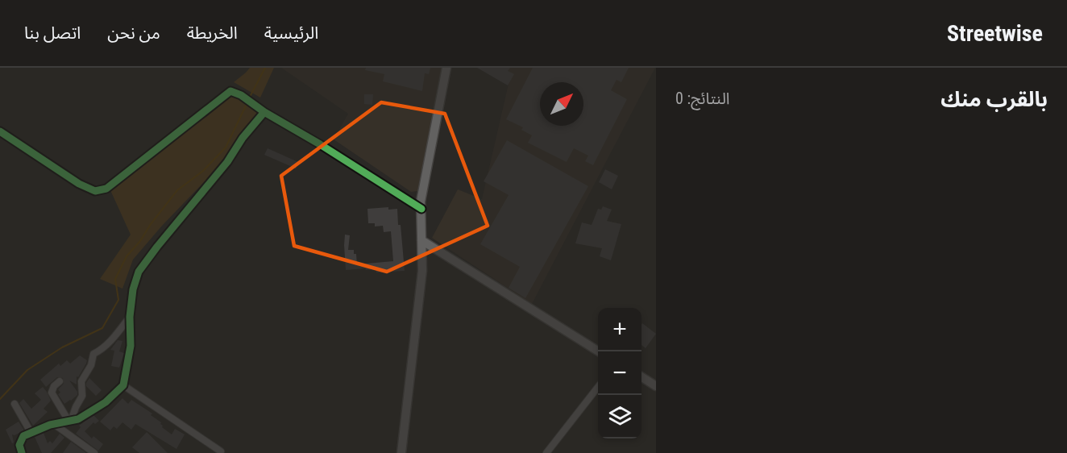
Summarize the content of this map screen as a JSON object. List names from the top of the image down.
{
  "north": "top right",
  "page": {
    "header": "Streetwise",
    "nav": [
      "الرئيسية",
      "الخريطة",
      "من نحن",
      "اتصل بنا"
    ],
    "heading": ["بالقرب منك", "النتائج: 0"],
    "map_buttons": ["+", "−"]
  }
}
